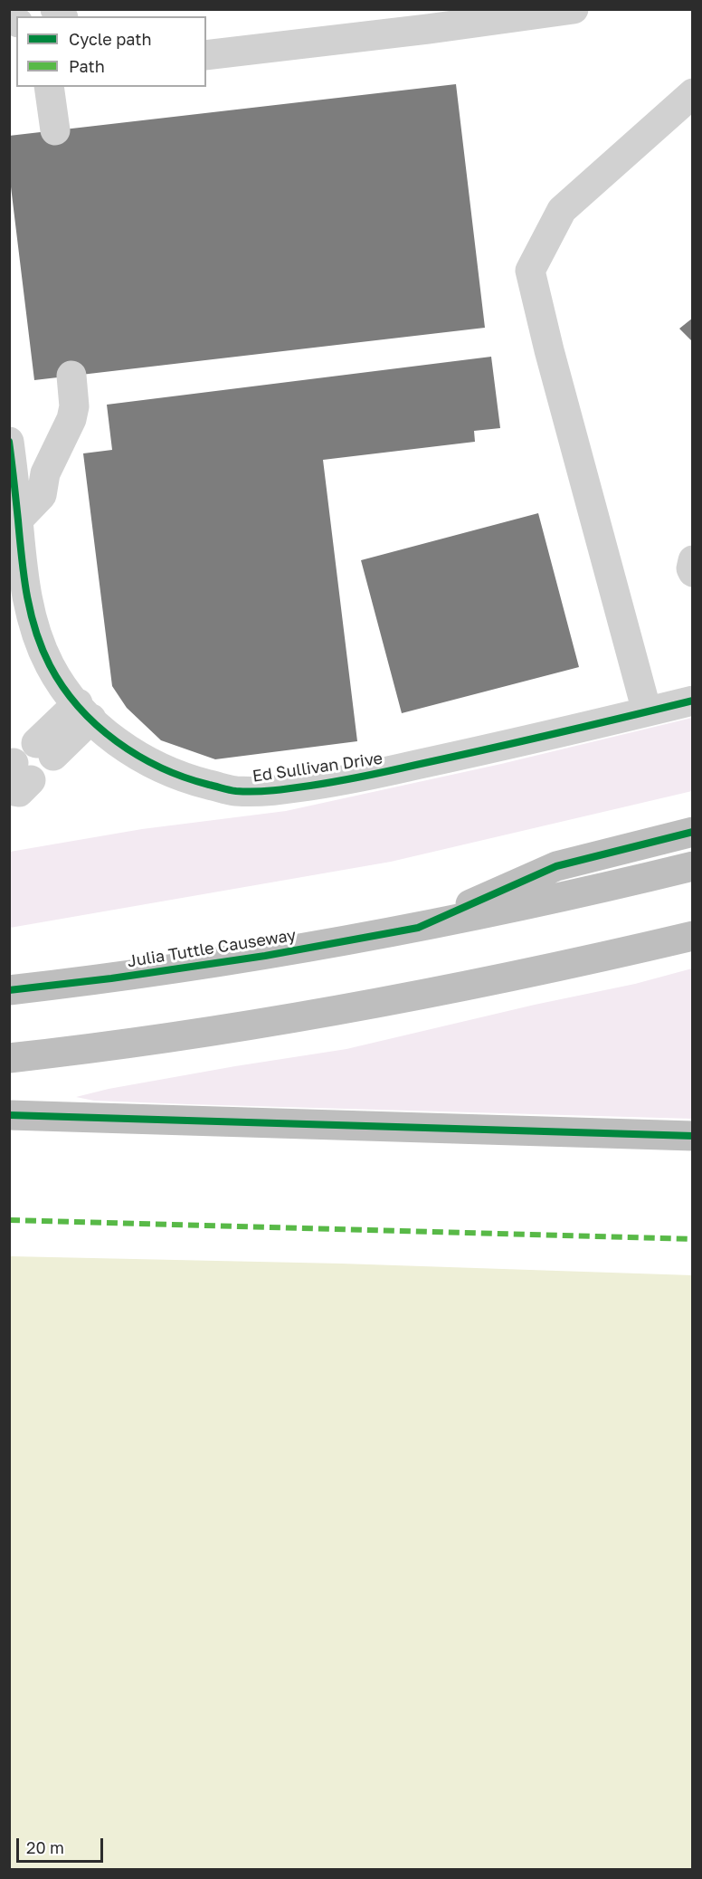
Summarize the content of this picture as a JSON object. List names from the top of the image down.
{
  "streets": {
    "highway": ["Julia Tuttle Causeway"],
    "street": ["Ed Sullivan Drive"]
  },
  "legend": ["Cycle path", "Path"],
  "scale_bar": "20 m"
}
